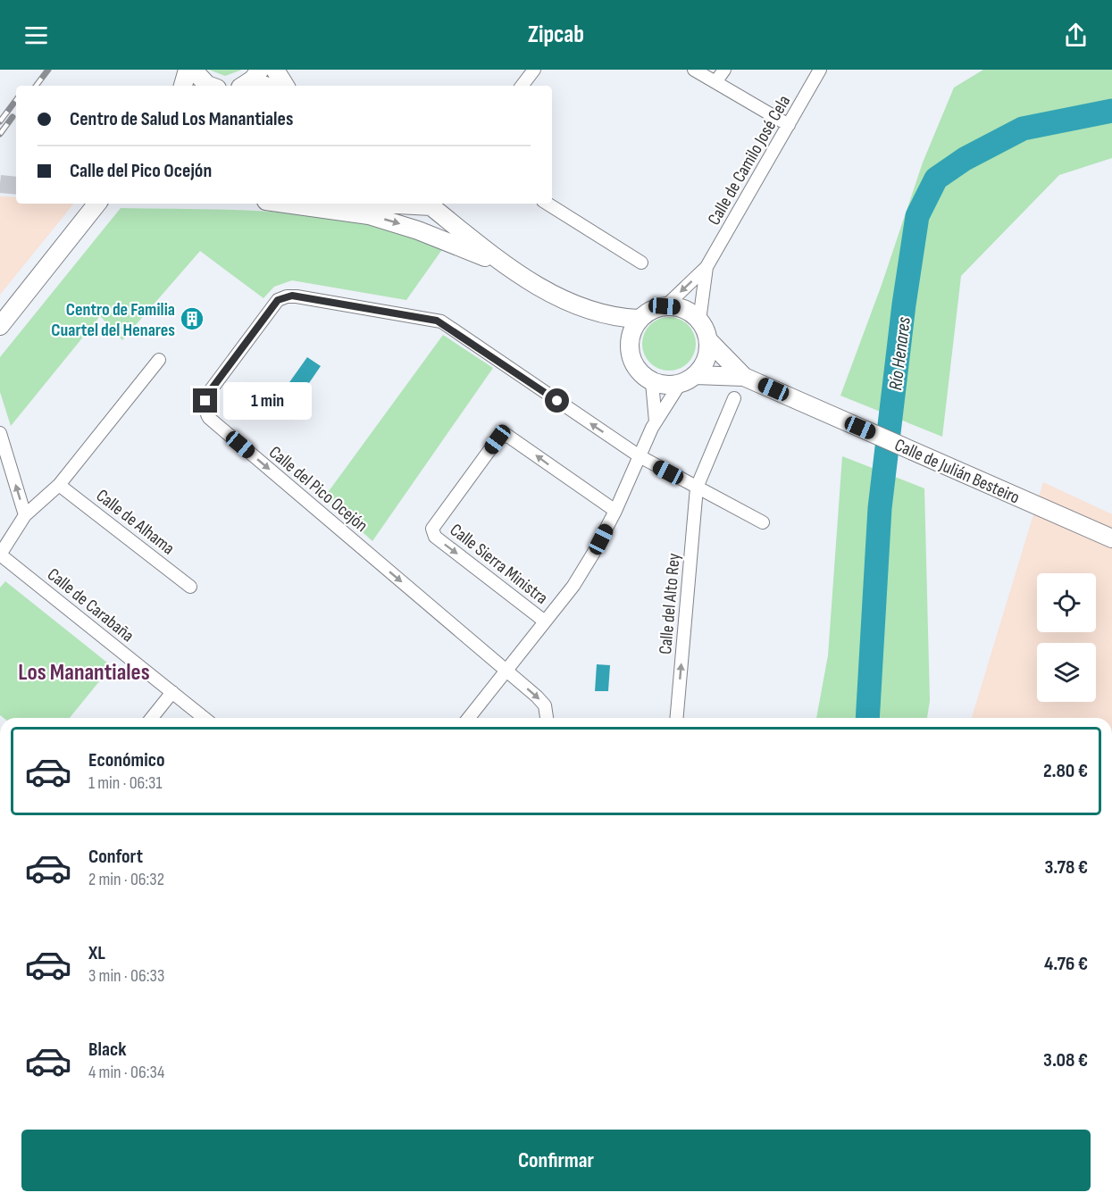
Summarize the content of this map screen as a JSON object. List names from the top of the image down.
{
  "streets": {
    "street": [
      "Calle de Camilo José Cela",
      "Calle de Julián Besteiro",
      "Calle del Pico Ocejón",
      "Calle de Alhama",
      "Calle Sierra Ministra",
      "Calle del Alto Rey",
      "Calle de Carabaña"
    ]
  },
  "crossings": [
    ["Calle de Camilo José Cela", "Calle de Julián Besteiro"],
    ["Calle del Pico Ocejón", "Calle del Alto Rey"]
  ],
  "one_way": ["Calle del Alto Rey"],
  "districts": ["Los Manantiales"],
  "water": ["Río Henares"],
  "places": {
    "building": ["Centro de Familia Cuartel del Henares"]
  },
  "page": {
    "header": "Zipcab",
    "banner": ["Centro de Salud Los Manantiales", "Calle del Pico Ocejón"],
    "bubble": "1 min",
    "list": [
      {
        "name": "Económico",
        "note": "1 min · 06:31",
        "value": "2.80 €"
      },
      {
        "name": "Confort",
        "note": "2 min · 06:32",
        "value": "3.78 €"
      },
      {
        "name": "XL",
        "note": "3 min · 06:33",
        "value": "4.76 €"
      },
      {
        "name": "Black",
        "note": "4 min · 06:34",
        "value": "3.08 €"
      }
    ],
    "buttons": "Confirmar"
  }
}
